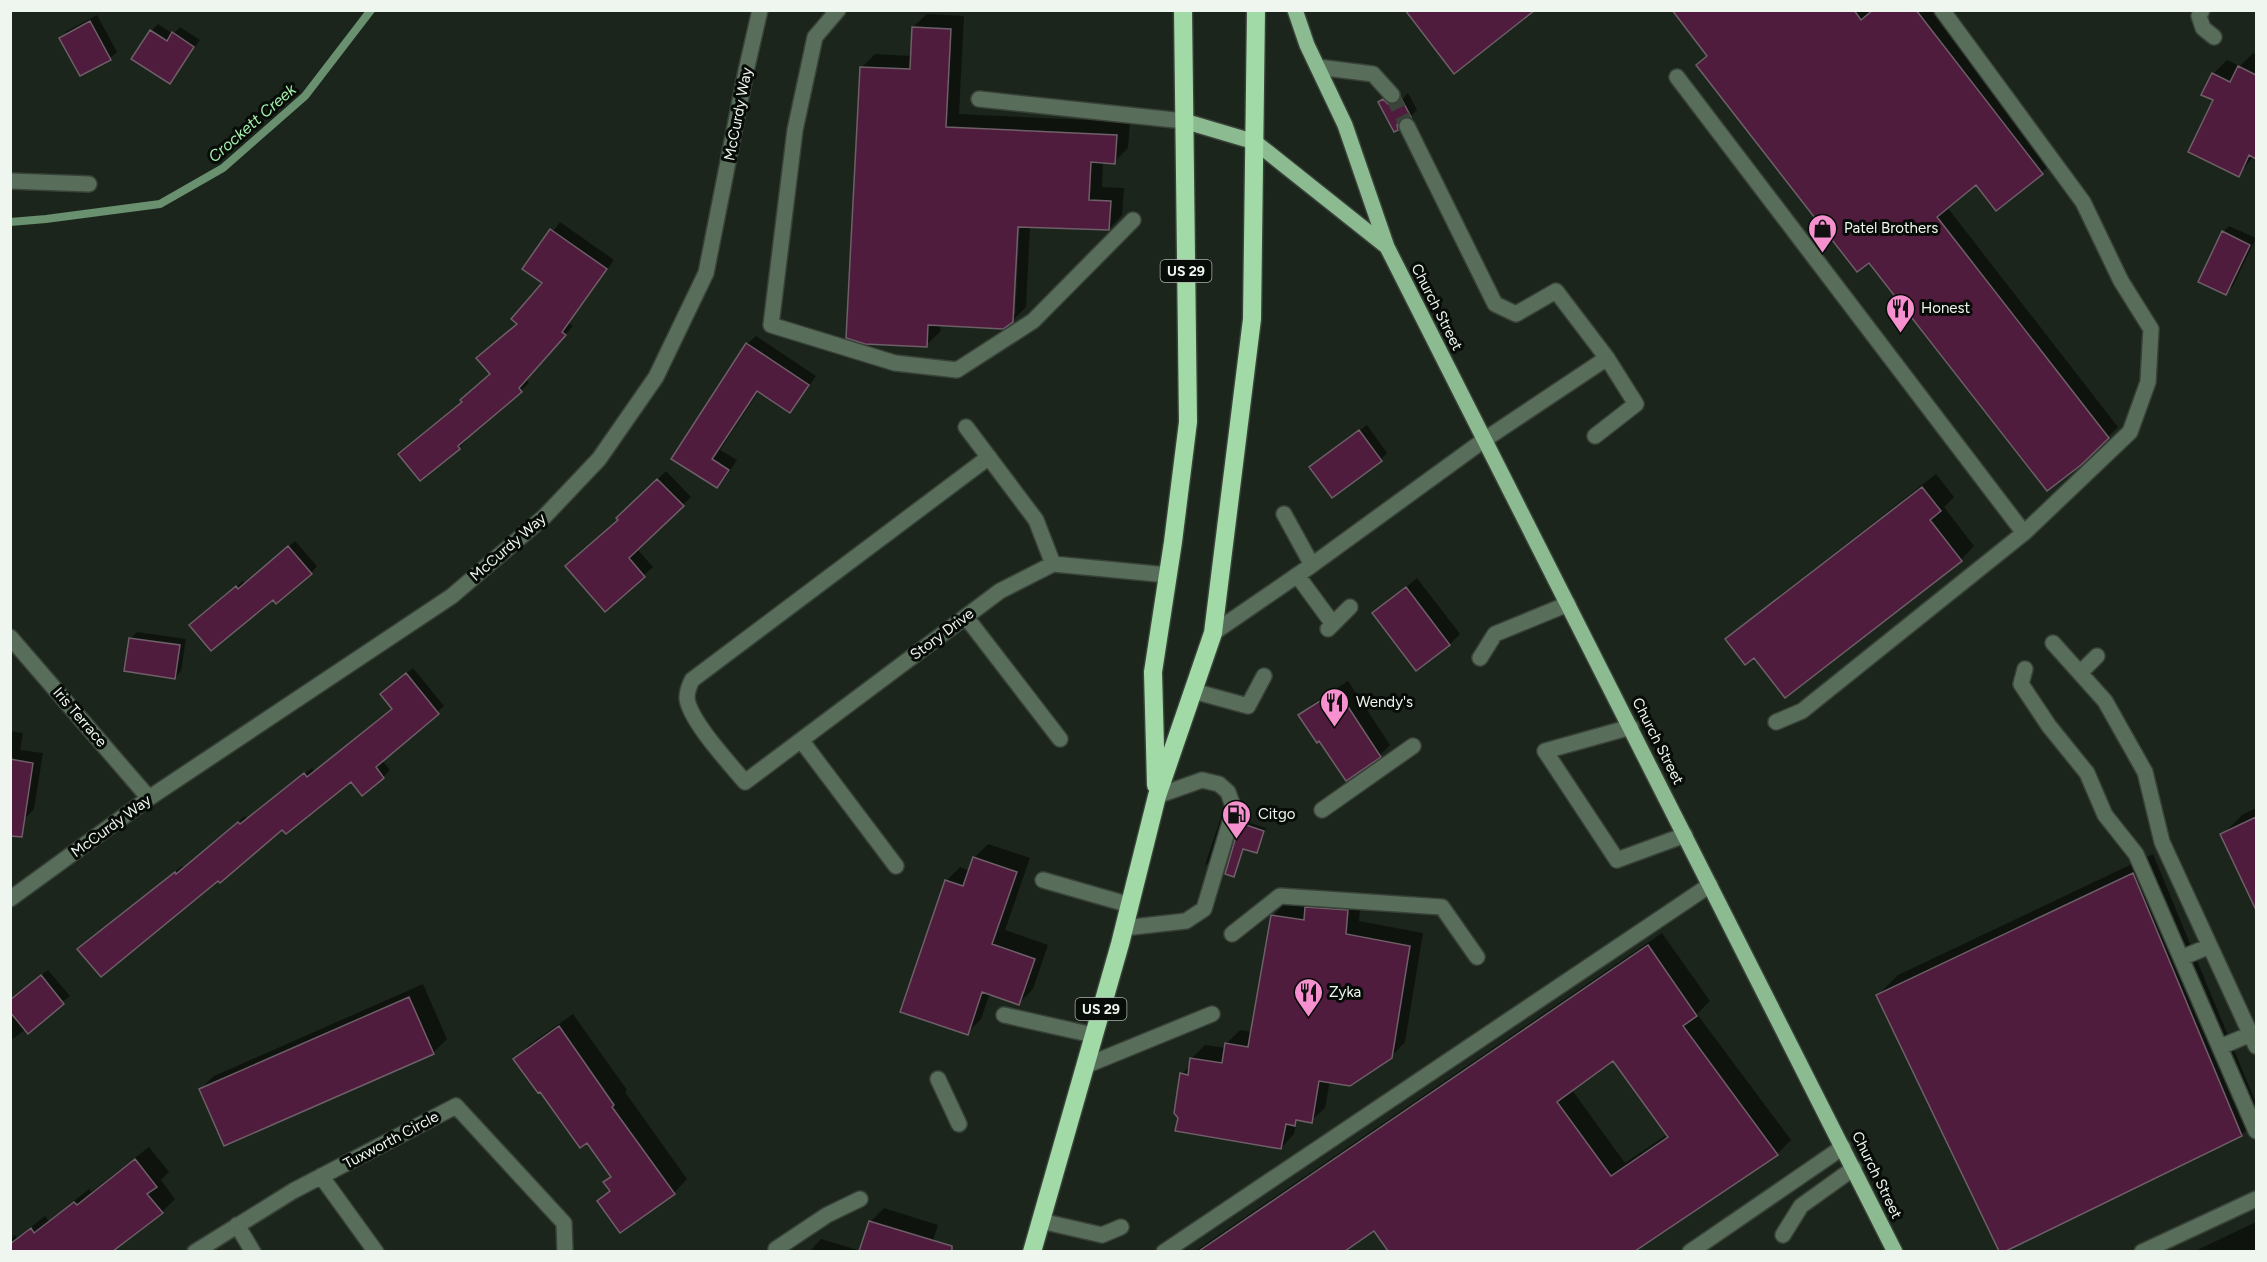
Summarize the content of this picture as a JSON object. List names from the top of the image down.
{
  "streets": {
    "highway": ["US 29"],
    "main road": ["Church Street"],
    "street": [
      "McCurdy Way",
      "Story Drive",
      "Iris Terrace",
      "Tuxworth Circle"
    ]
  },
  "crossings": [
    ["McCurdy Way", "Iris Terrace"],
    ["US 29", "Church Street"]
  ],
  "water": ["Crockett Creek"],
  "places": {
    "shop": ["Patel Brothers"],
    "restaurant": ["Honest", "Wendy's", "Zyka"],
    "fuel station": ["Citgo"]
  }
}
